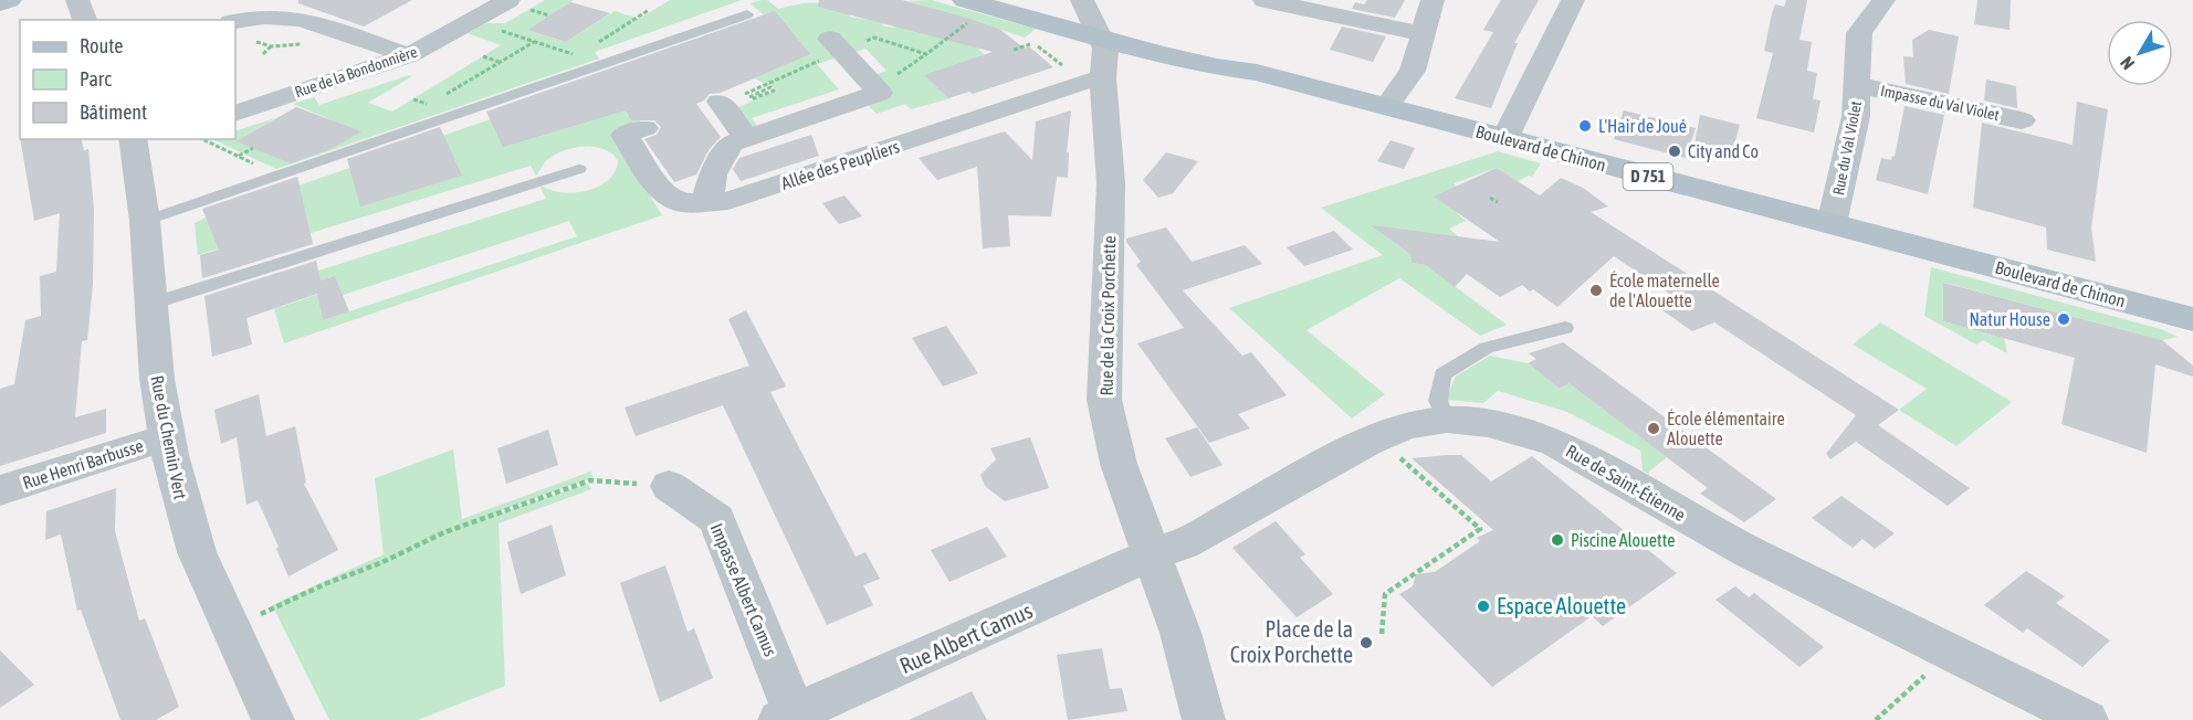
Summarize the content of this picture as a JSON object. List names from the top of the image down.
{
  "streets": {
    "main road": ["Boulevard de Chinon", "D 751"],
    "street": [
      "Rue de la Bondonnière",
      "Impasse du Val Violet",
      "Rue du Val Violet",
      "Allée des Peupliers",
      "Rue de la Croix Porchette",
      "Rue du Chemin Vert",
      "Rue Henri Barbusse",
      "Rue de Saint-Étienne",
      "Impasse Albert Camus",
      "Rue Albert Camus"
    ]
  },
  "crossings": [
    ["Impasse du Val Violet", "Rue du Val Violet"],
    ["Boulevard de Chinon", "Rue du Val Violet"],
    ["Boulevard de Chinon", "Rue de la Croix Porchette"],
    ["Allée des Peupliers", "Rue de la Croix Porchette"],
    ["Rue de la Croix Porchette", "Rue de Saint-Étienne"],
    ["Rue de la Croix Porchette", "Rue Albert Camus"],
    ["Rue du Chemin Vert", "Rue Henri Barbusse"],
    ["Rue de Saint-Étienne", "Rue Albert Camus"],
    ["Impasse Albert Camus", "Rue Albert Camus"]
  ],
  "places": [
    "L'Hair de Joué",
    "City and Co",
    "École maternelle de l'Alouette",
    "Natur House",
    "École élémentaire Alouette",
    "Piscine Alouette",
    "Espace Alouette",
    "Place de la Croix Porchette"
  ],
  "legend": ["Route", "Parc", "Bâtiment"],
  "north": "bottom left"
}
